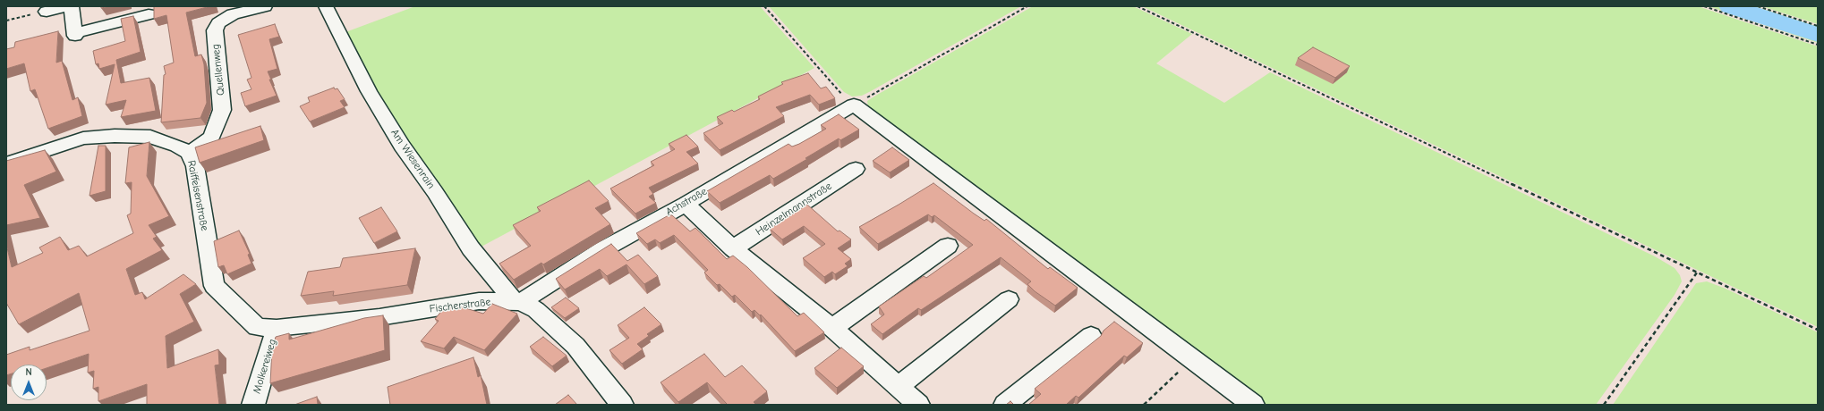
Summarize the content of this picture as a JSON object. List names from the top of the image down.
{
  "streets": {
    "street": [
      "Quellenweg",
      "Am Wiesenrain",
      "Raiffeisenstraße",
      "Achstraße",
      "Heinzelmannstraße",
      "Fischerstraße",
      "Molkereiweg"
    ]
  },
  "crossings": [
    ["Quellenweg", "Raiffeisenstraße"],
    ["Am Wiesenrain", "Achstraße"],
    ["Am Wiesenrain", "Fischerstraße"],
    ["Raiffeisenstraße", "Fischerstraße"],
    ["Raiffeisenstraße", "Molkereiweg"],
    ["Achstraße", "Fischerstraße"],
    ["Fischerstraße", "Molkereiweg"]
  ],
  "north": "top"
}
